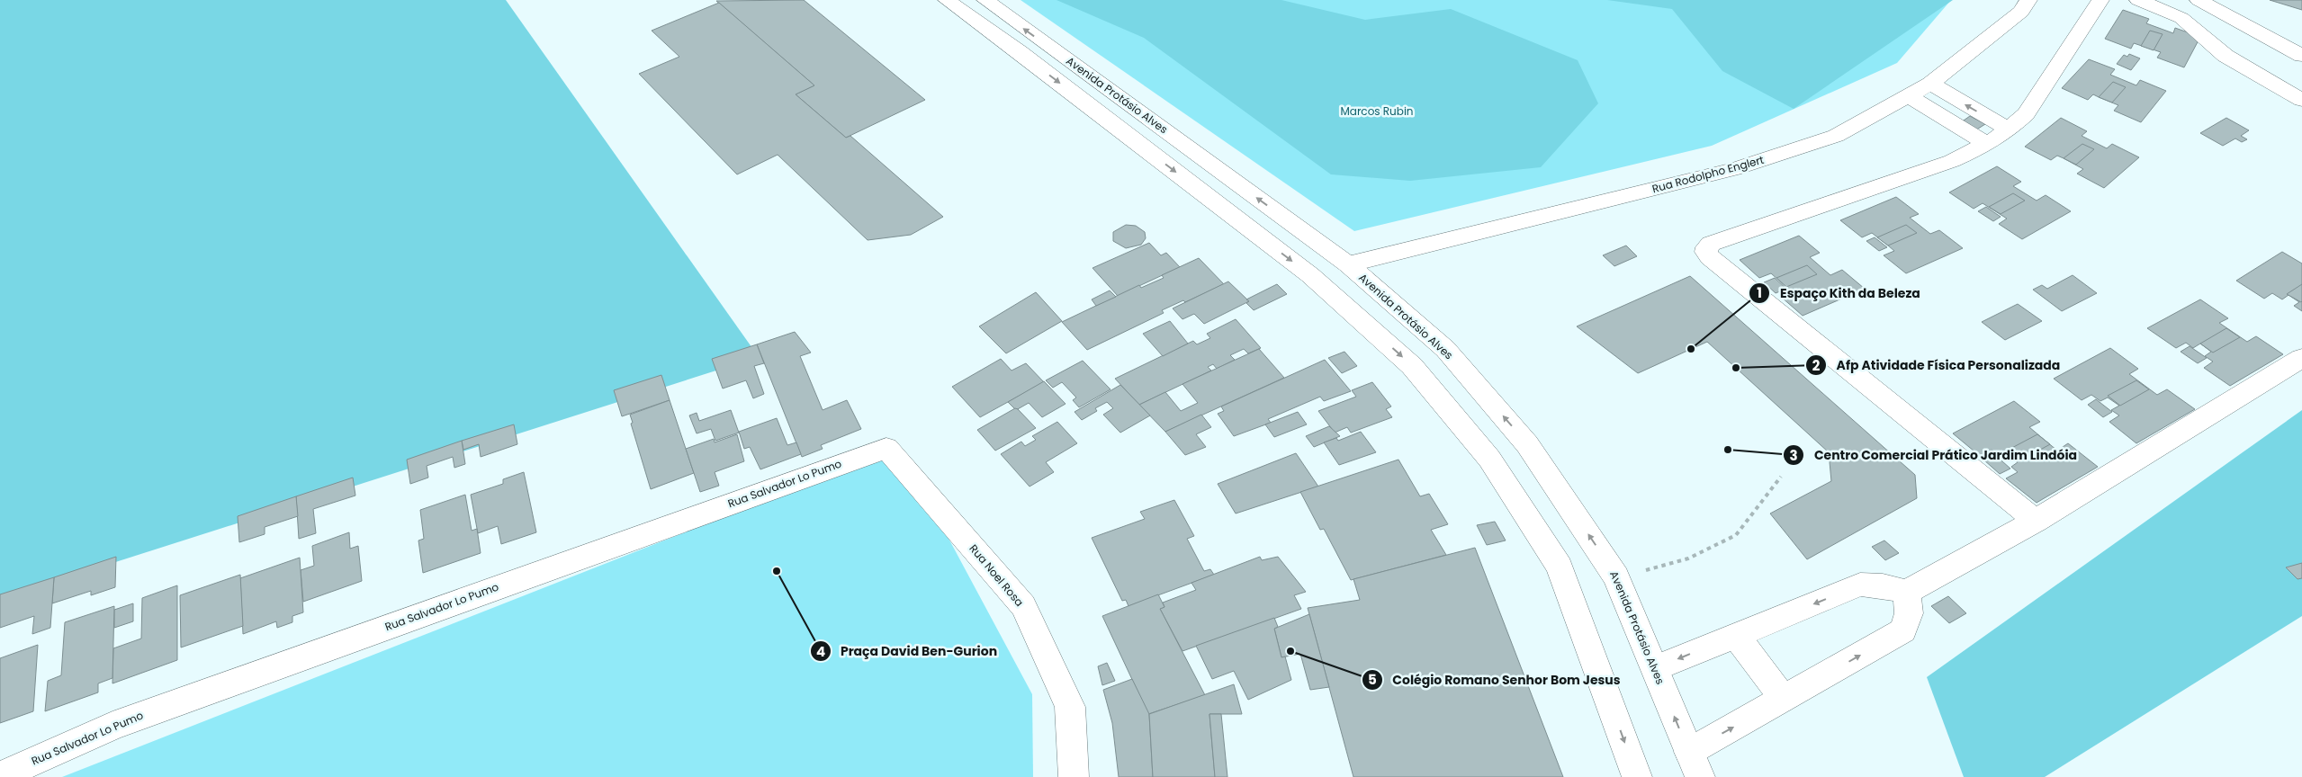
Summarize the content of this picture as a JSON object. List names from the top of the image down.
{
  "streets": {
    "street": [
      "Avenida Protásio Alves",
      "Rua Rodolpho Englert",
      "Rua Salvador Lo Pumo",
      "Rua Noel Rosa"
    ]
  },
  "crossings": [
    ["Avenida Protásio Alves", "Rua Rodolpho Englert"],
    ["Rua Salvador Lo Pumo", "Rua Noel Rosa"]
  ],
  "parks": ["Marcos Rubin"],
  "places": [
    "Espaço Kith da Beleza",
    "Afp Atividade Física Personalizada",
    "Centro Comercial Prático Jardim Lindóia",
    "Praça David Ben-Gurion",
    "Colégio Romano Senhor Bom Jesus"
  ]
}
